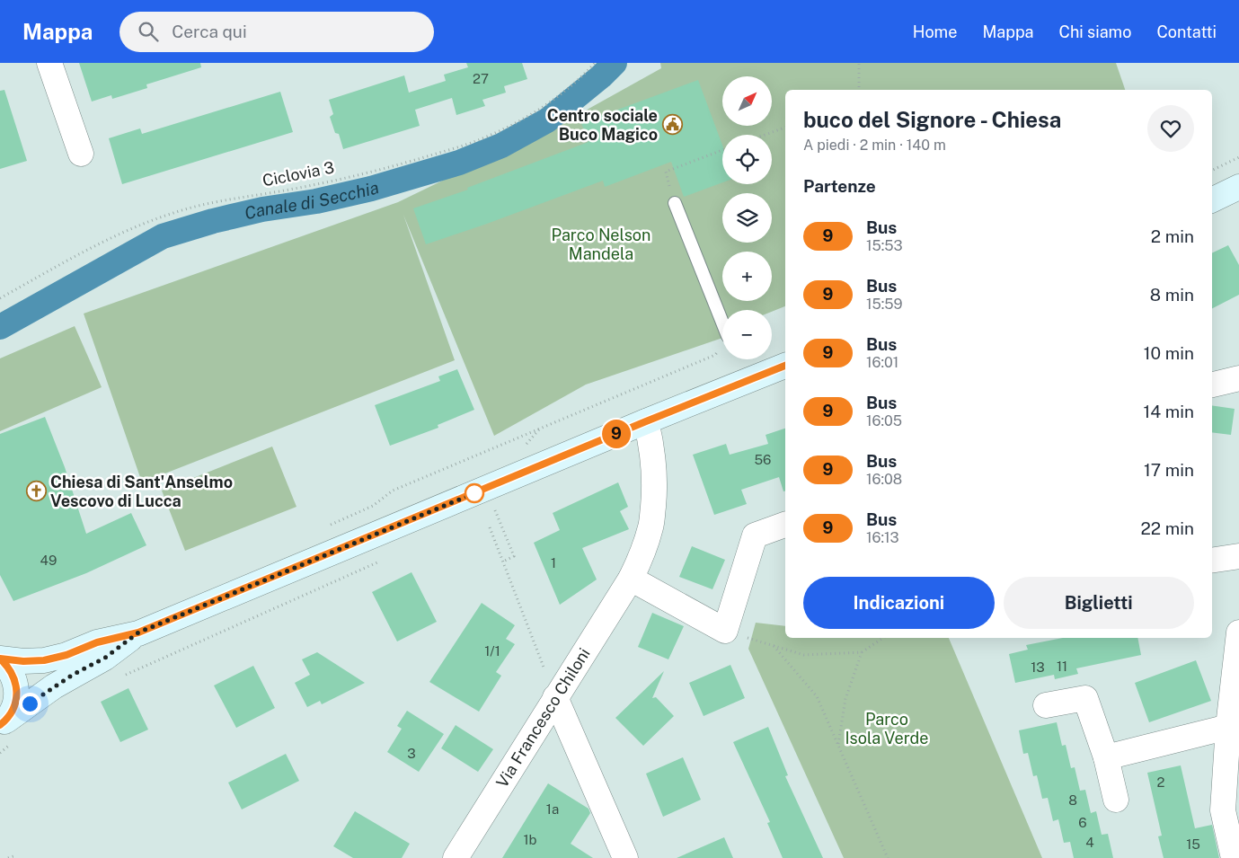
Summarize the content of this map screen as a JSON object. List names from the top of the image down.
{
  "streets": {
    "street": ["Via Francesco Chiloni"],
    "path": ["Ciclovia 3"]
  },
  "water": ["Canale di Secchia"],
  "parks": ["Parco Nelson Mandela", "Parco Isola Verde"],
  "places": {
    "public building": ["Centro sociale Buco Magico"],
    "church": ["Chiesa di Sant'Anselmo Vescovo di Lucca"]
  },
  "lines": ["bus line 9"],
  "house_numbers": [
    "27",
    "56",
    "49",
    "1",
    "1/1",
    "11",
    "13",
    "3",
    "2",
    "8",
    "1a",
    "6",
    "1b",
    "4",
    "15"
  ],
  "north": "top right",
  "page": {
    "header": "Mappa",
    "search": "Cerca qui",
    "nav": [
      "Home",
      "Mappa",
      "Chi siamo",
      "Contatti"
    ],
    "on_map": "9",
    "map_buttons": ["+", "−"],
    "heading": [
      ["buco del Signore - Chiesa", "A piedi · 2 min · 140 m"],
      "Partenze"
    ],
    "list": [
      {
        "mark": "9",
        "name": "Bus",
        "note": "15:53",
        "value": "2 min"
      },
      {
        "mark": "9",
        "name": "Bus",
        "note": "15:59",
        "value": "8 min"
      },
      {
        "mark": "9",
        "name": "Bus",
        "note": "16:01",
        "value": "10 min"
      },
      {
        "mark": "9",
        "name": "Bus",
        "note": "16:05",
        "value": "14 min"
      },
      {
        "mark": "9",
        "name": "Bus",
        "note": "16:08",
        "value": "17 min"
      },
      {
        "mark": "9",
        "name": "Bus",
        "note": "16:13",
        "value": "22 min"
      }
    ],
    "buttons": ["Indicazioni", "Biglietti"]
  }
}
